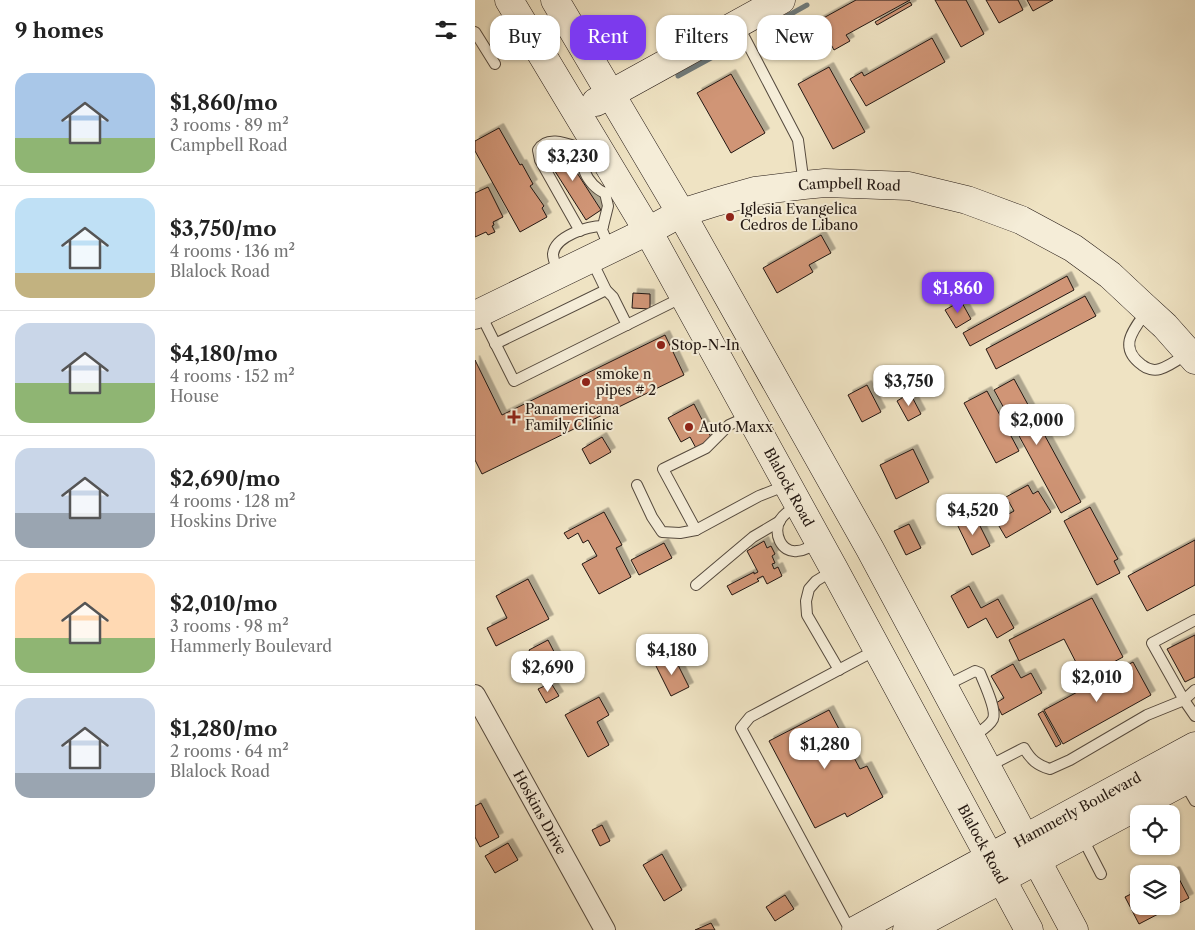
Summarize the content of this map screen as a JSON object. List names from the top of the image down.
{
  "streets": {
    "main road": ["Campbell Road", "Blalock Road", "Hammerly Boulevard"],
    "street": ["Hoskins Drive"]
  },
  "crossings": [
    ["Campbell Road", "Blalock Road"],
    ["Blalock Road", "Hammerly Boulevard"]
  ],
  "places": {
    "other": [
      "Iglesia Evangelica Cedros de Libano",
      "Stop-N-In",
      "smoke n pipes # 2",
      "Auto Maxx"
    ],
    "health": ["Panamericana Family Clinic"]
  },
  "page": {
    "heading": "9 homes",
    "chip": [
      "Buy",
      "Rent",
      "Filters",
      "New"
    ],
    "list": [
      {
        "name": "$1,860/mo",
        "note": "3 rooms · 89 m² · Campbell Road"
      },
      {
        "name": "$3,750/mo",
        "note": "4 rooms · 136 m² · Blalock Road"
      },
      {
        "name": "$4,180/mo",
        "note": "4 rooms · 152 m² · House"
      },
      {
        "name": "$2,690/mo",
        "note": "4 rooms · 128 m² · Hoskins Drive"
      },
      {
        "name": "$2,010/mo",
        "note": "3 rooms · 98 m² · Hammerly Boulevard"
      },
      {
        "name": "$1,280/mo",
        "note": "2 rooms · 64 m² · Blalock Road"
      }
    ],
    "price": [
      "$3,230",
      "$1,860",
      "$3,750",
      "$2,000",
      "$4,520",
      "$4,180",
      "$2,690",
      "$2,010",
      "$1,280"
    ]
  }
}
